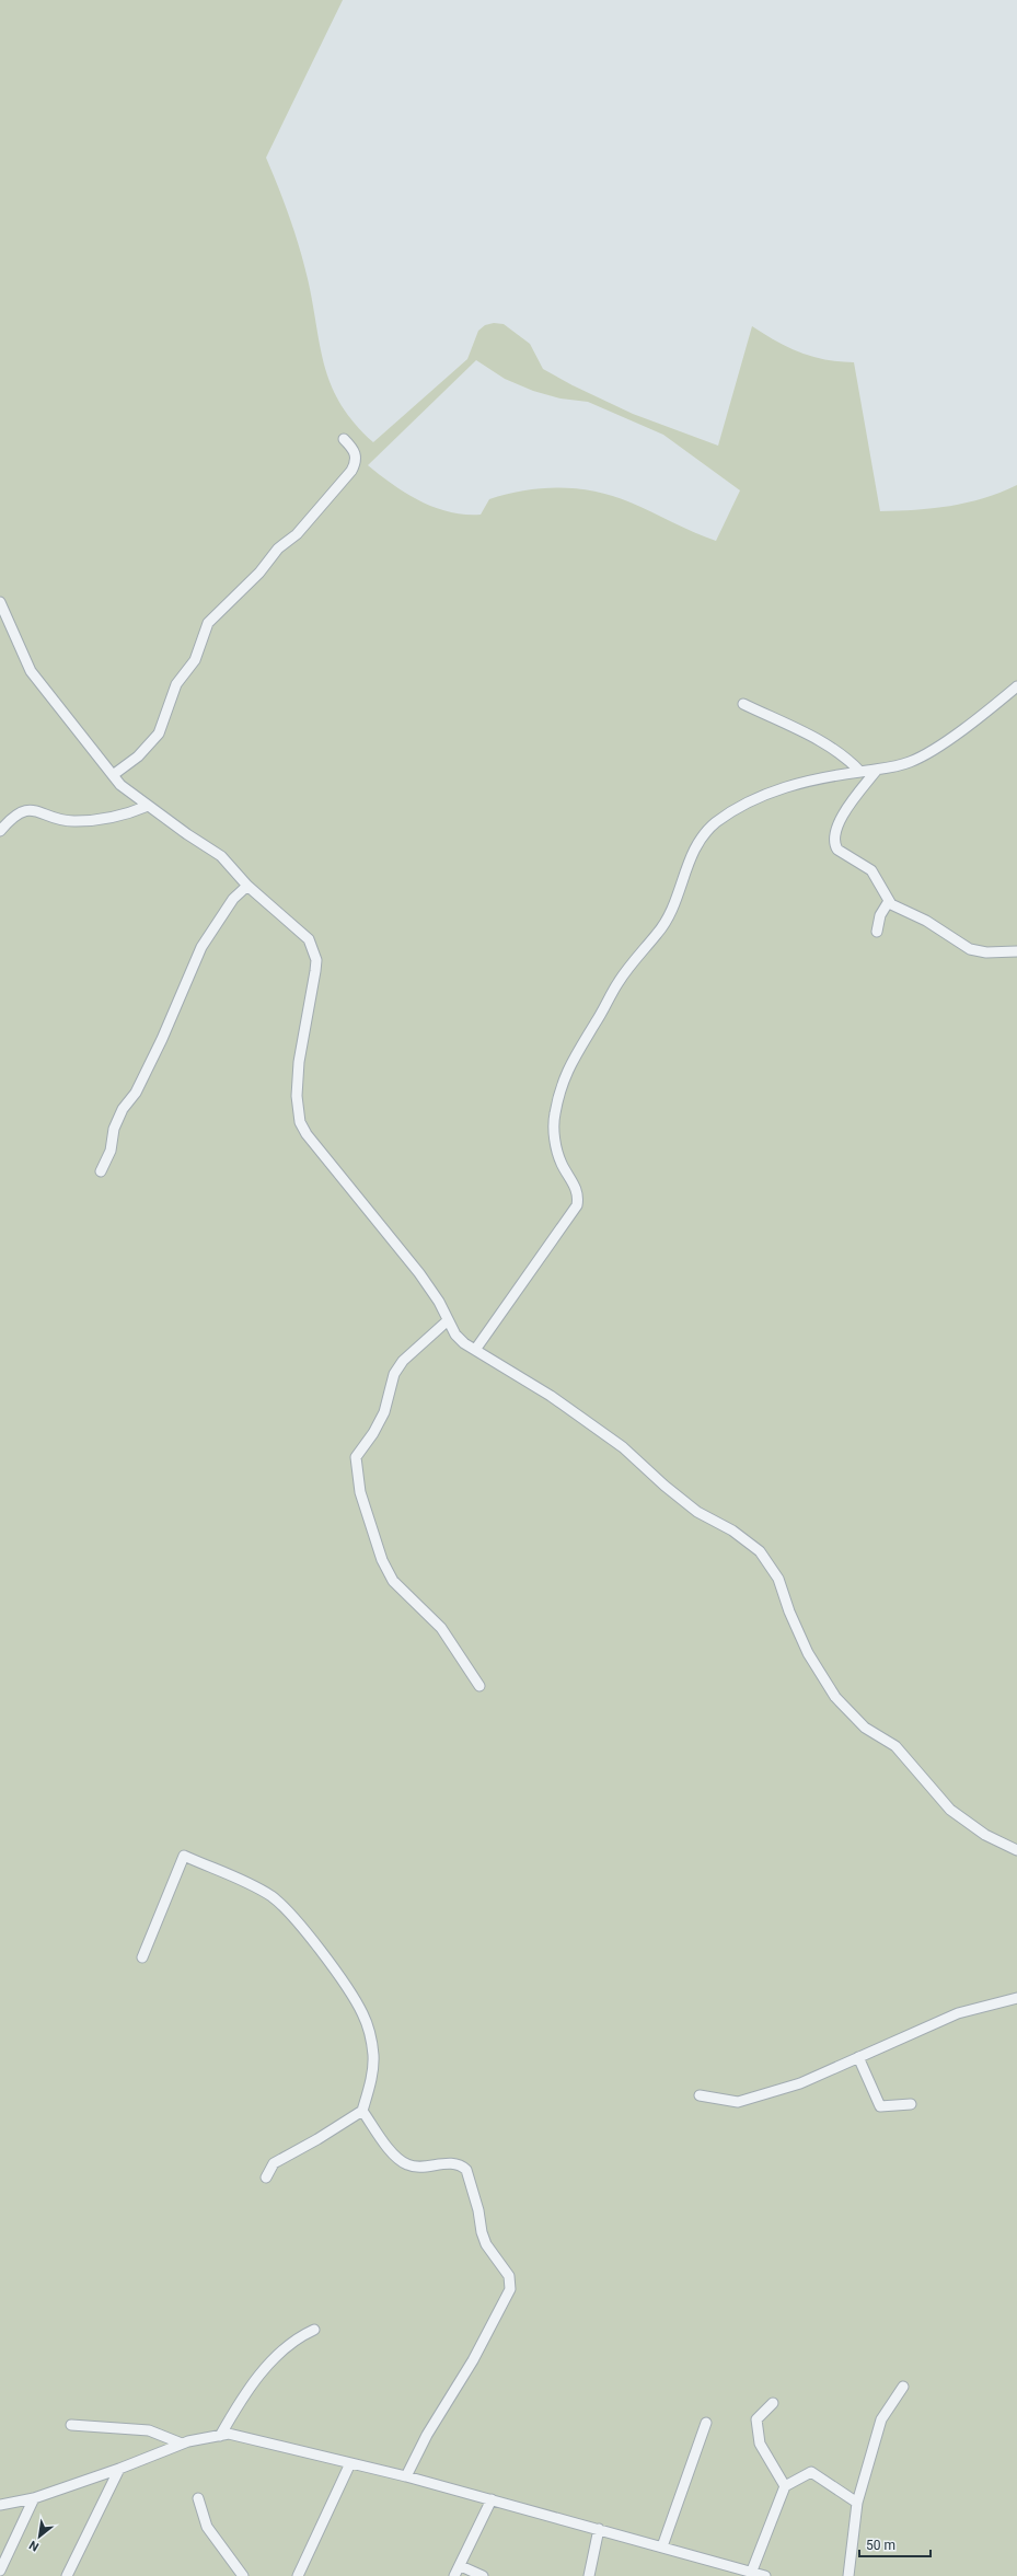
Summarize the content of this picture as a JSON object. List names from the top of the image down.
{
  "scale_bar": "50 m",
  "north": "bottom left"
}
